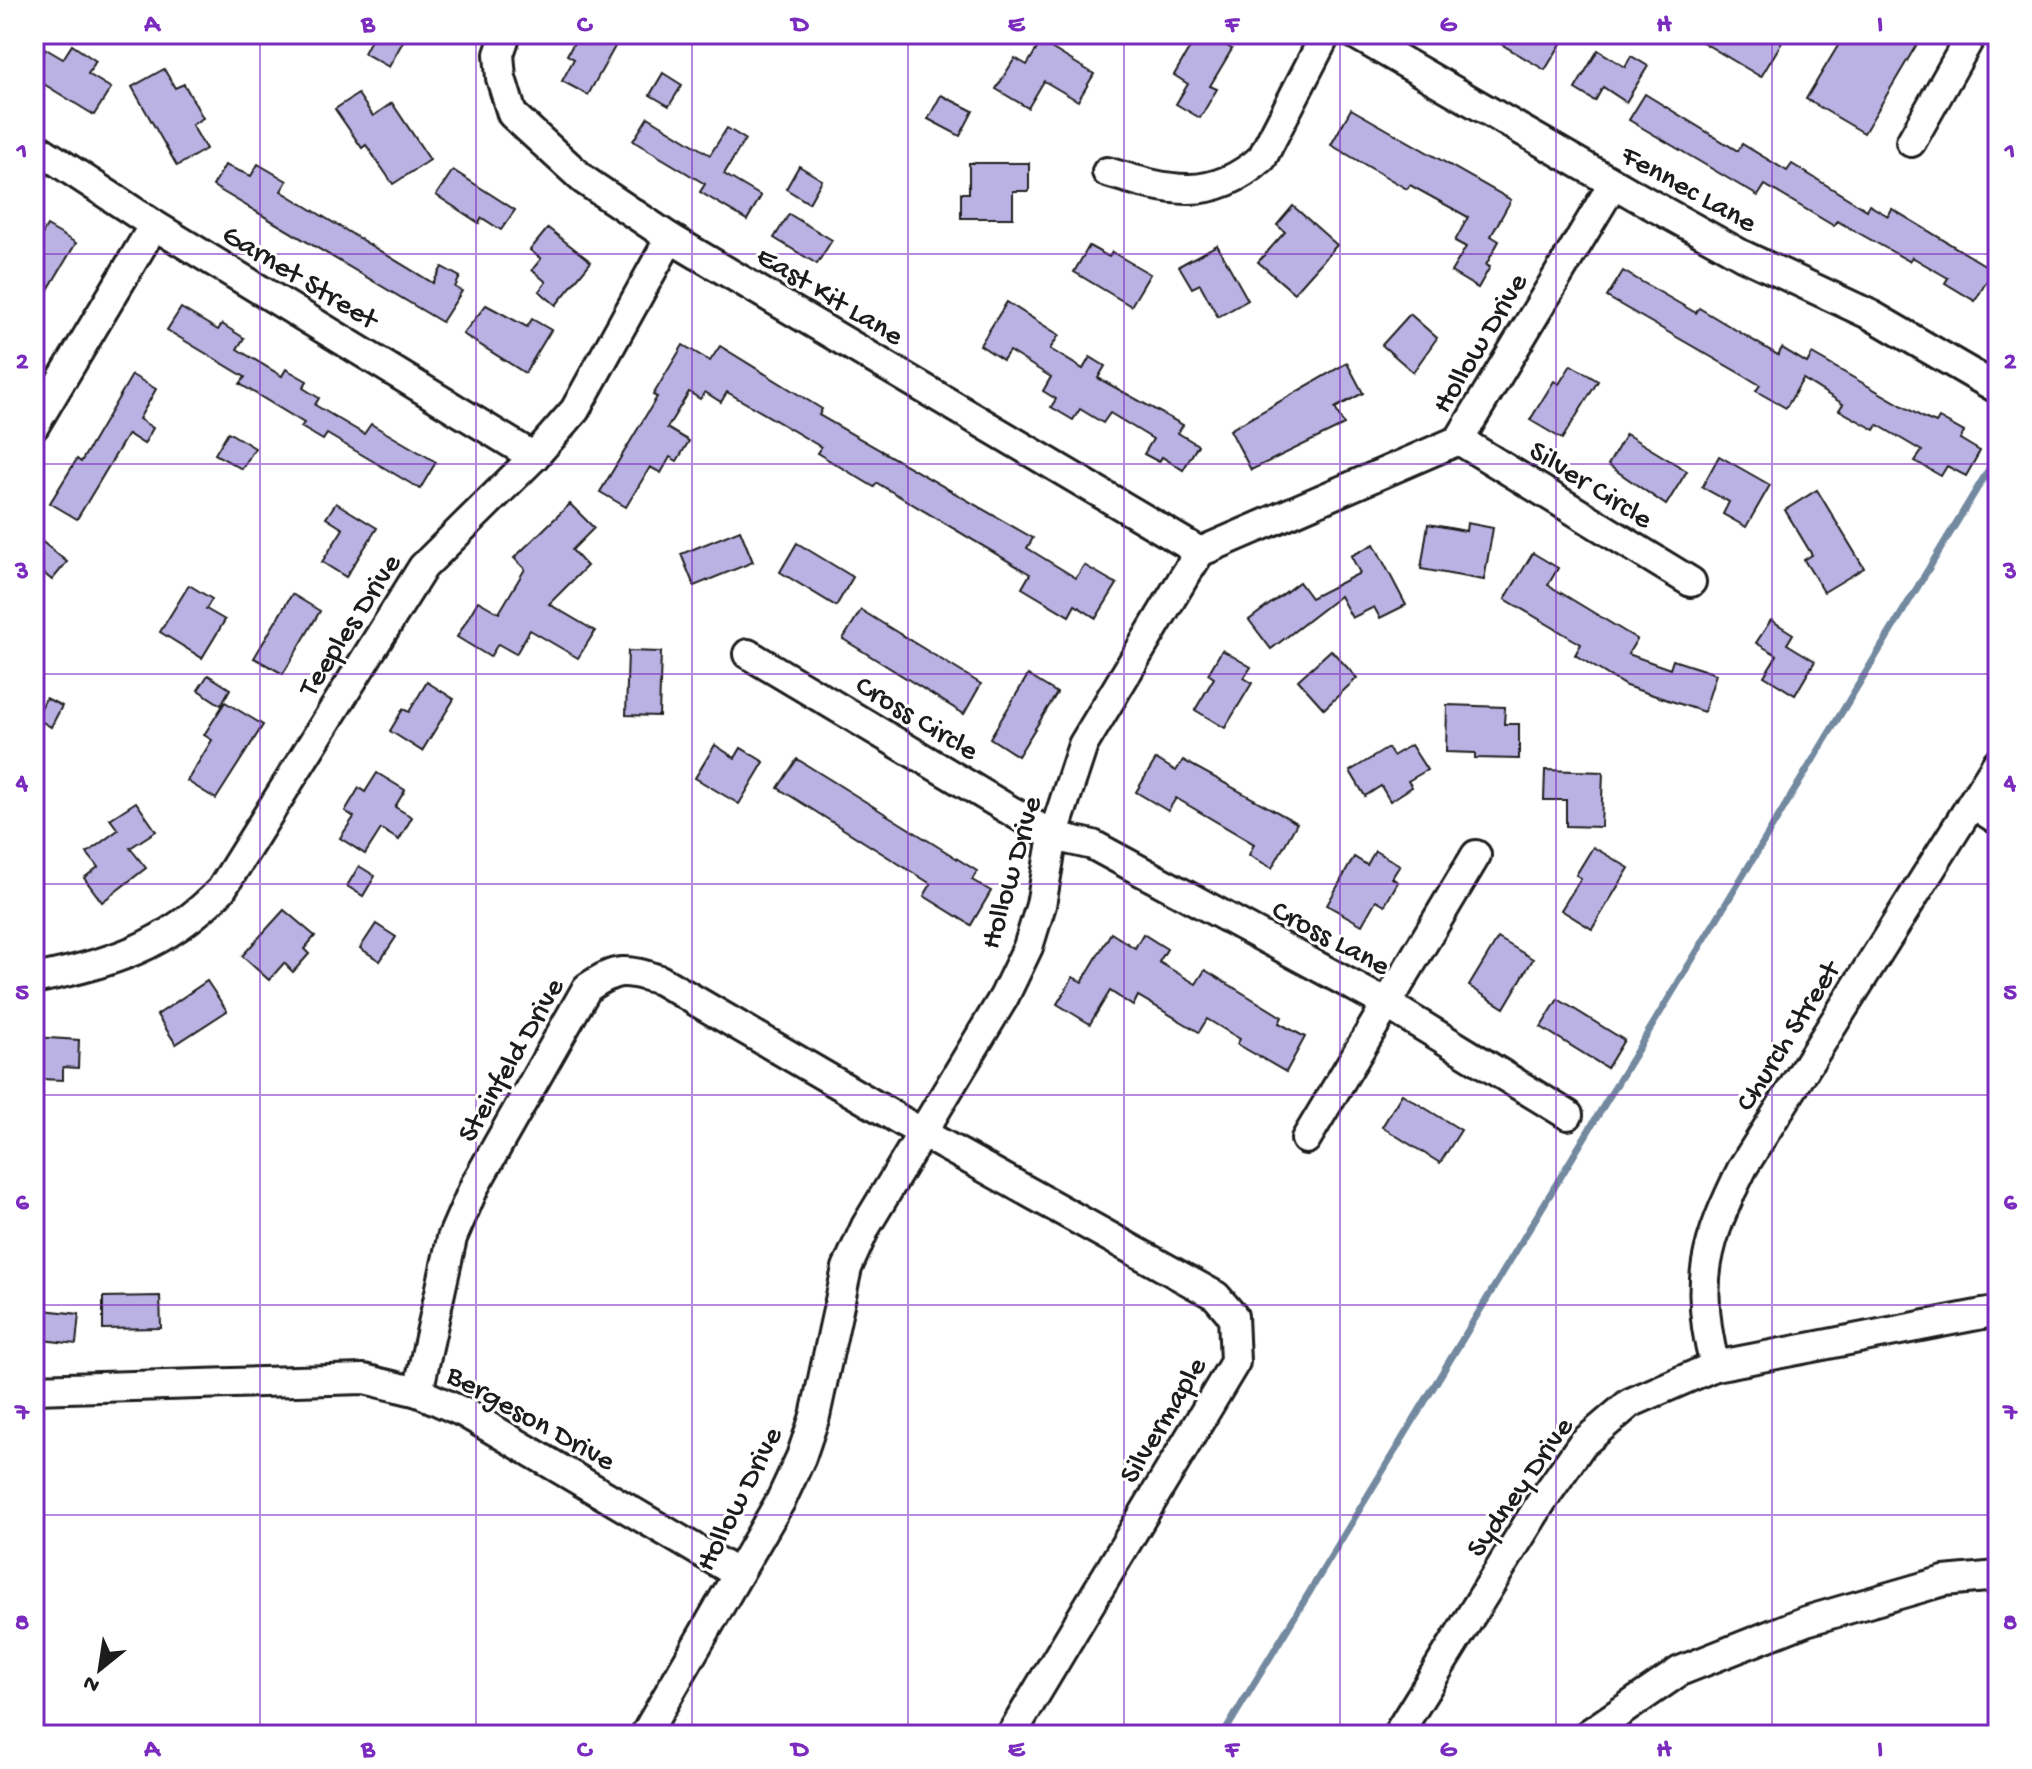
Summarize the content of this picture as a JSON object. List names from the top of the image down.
{
  "streets": {
    "street": [
      "Fennec Lane",
      "Garnet Street",
      "East Kit Lane",
      "Hollow Drive",
      "Silver Circle",
      "Teeples Drive",
      "Cross Circle",
      "Cross Lane",
      "Church Street",
      "Steinfeld Drive",
      "Bergeson Drive",
      "Silvermaple",
      "Sydney Drive"
    ]
  },
  "crossings": [
    ["Fennec Lane", "Hollow Drive"],
    ["Garnet Street", "Teeples Drive"],
    ["East Kit Lane", "Hollow Drive"],
    ["East Kit Lane", "Teeples Drive"],
    ["Hollow Drive", "Silver Circle"],
    ["Hollow Drive", "Cross Circle"],
    ["Hollow Drive", "Cross Lane"],
    ["Hollow Drive", "Steinfeld Drive"],
    ["Hollow Drive", "Bergeson Drive"],
    ["Hollow Drive", "Silvermaple"],
    ["Cross Circle", "Cross Lane"],
    ["Church Street", "Sydney Drive"],
    ["Steinfeld Drive", "Bergeson Drive"],
    ["Steinfeld Drive", "Silvermaple"]
  ],
  "north": "bottom left",
  "grid": {
    "columns": [
      "A",
      "B",
      "C",
      "D",
      "E",
      "F",
      "G",
      "H",
      "I"
    ],
    "rows": [
      "1",
      "2",
      "3",
      "4",
      "5",
      "6",
      "7",
      "8"
    ]
  }
}
